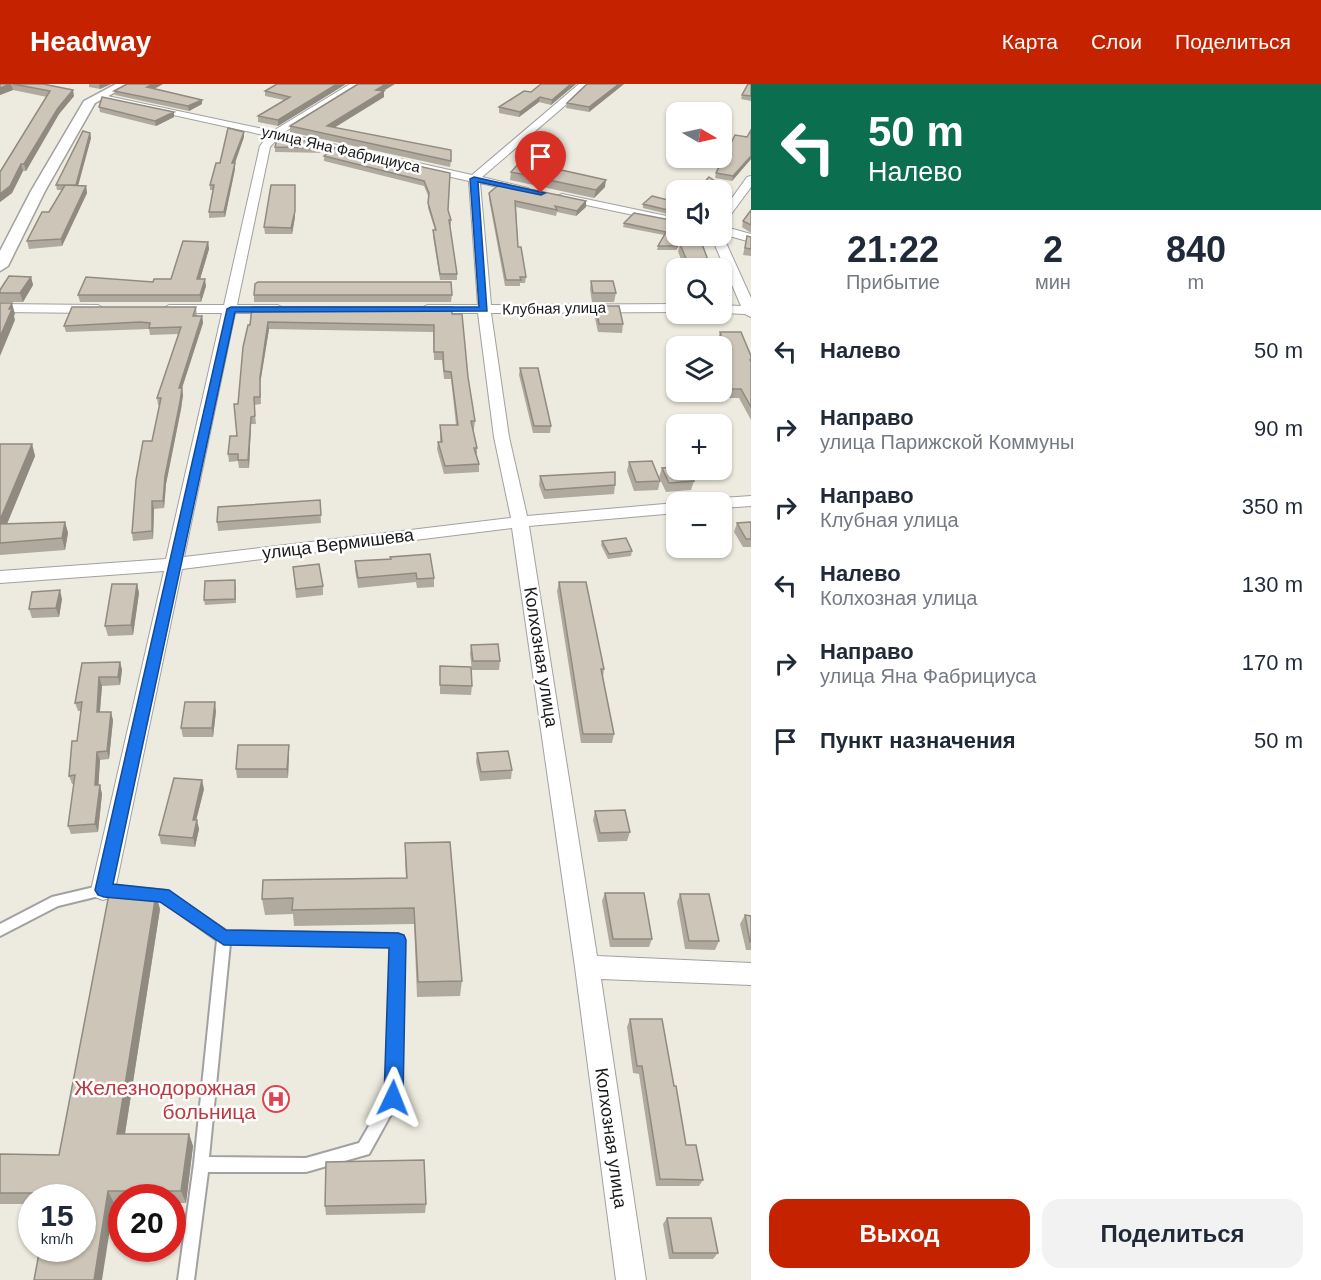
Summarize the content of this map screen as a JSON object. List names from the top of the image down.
{
  "streets": {
    "street": [
      "улица Яна Фабрициуса",
      "Клубная улица",
      "улица Вермишева",
      "Колхозная улица"
    ]
  },
  "crossings": [
    ["улица Яна Фабрициуса", "Колхозная улица"],
    ["Клубная улица", "Колхозная улица"],
    ["улица Вермишева", "Колхозная улица"]
  ],
  "places": {
    "hospital": ["Железнодорожная больница"]
  },
  "north": "right",
  "page": {
    "header": "Headway",
    "nav": ["Карта", "Слои", "Поделиться"],
    "turn": ["50 m", "Налево"],
    "map_buttons": ["+", "−"],
    "eta": [
      "21:22",
      "Прибытие",
      "2",
      "мин",
      "840",
      "m"
    ],
    "list": [
      {
        "name": "Налево",
        "value": "50 m"
      },
      {
        "name": "Направо",
        "note": "улица Парижской Коммуны",
        "value": "90 m"
      },
      {
        "name": "Направо",
        "note": "Клубная улица",
        "value": "350 m"
      },
      {
        "name": "Налево",
        "note": "Колхозная улица",
        "value": "130 m"
      },
      {
        "name": "Направо",
        "note": "улица Яна Фабрициуса",
        "value": "170 m"
      },
      {
        "name": "Пункт назначения",
        "value": "50 m"
      }
    ],
    "speed": "15 km/h",
    "limit": "20",
    "buttons": ["Выход", "Поделиться"]
  }
}
